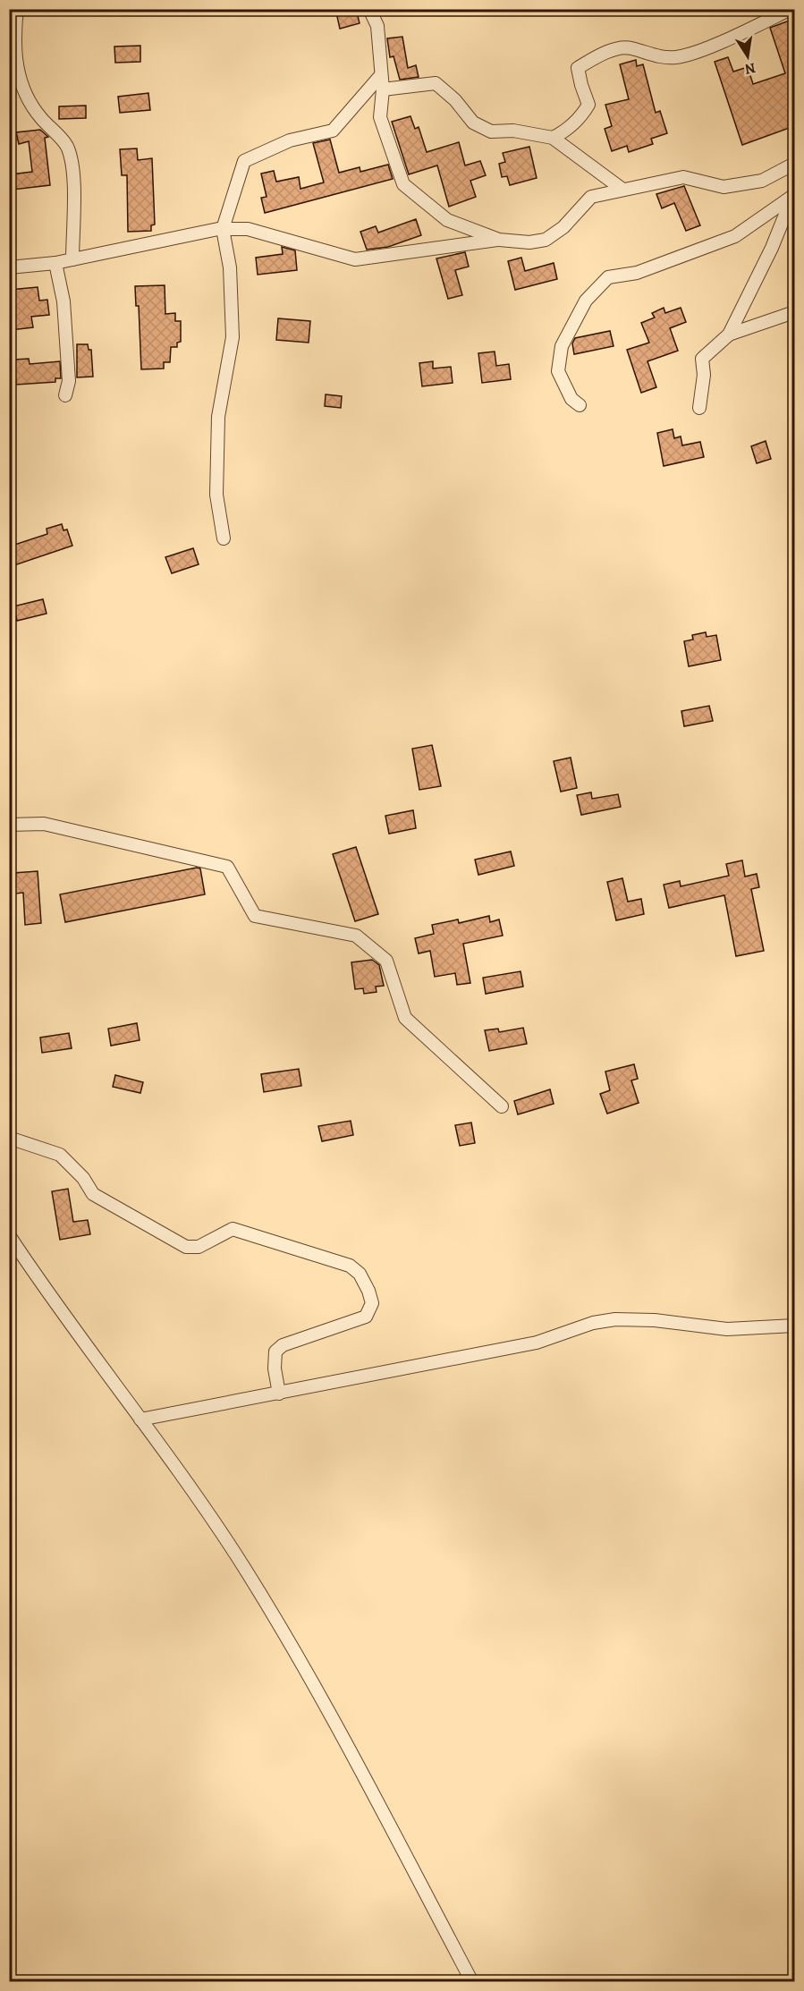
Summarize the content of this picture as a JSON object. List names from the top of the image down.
{
  "north": "bottom"
}
